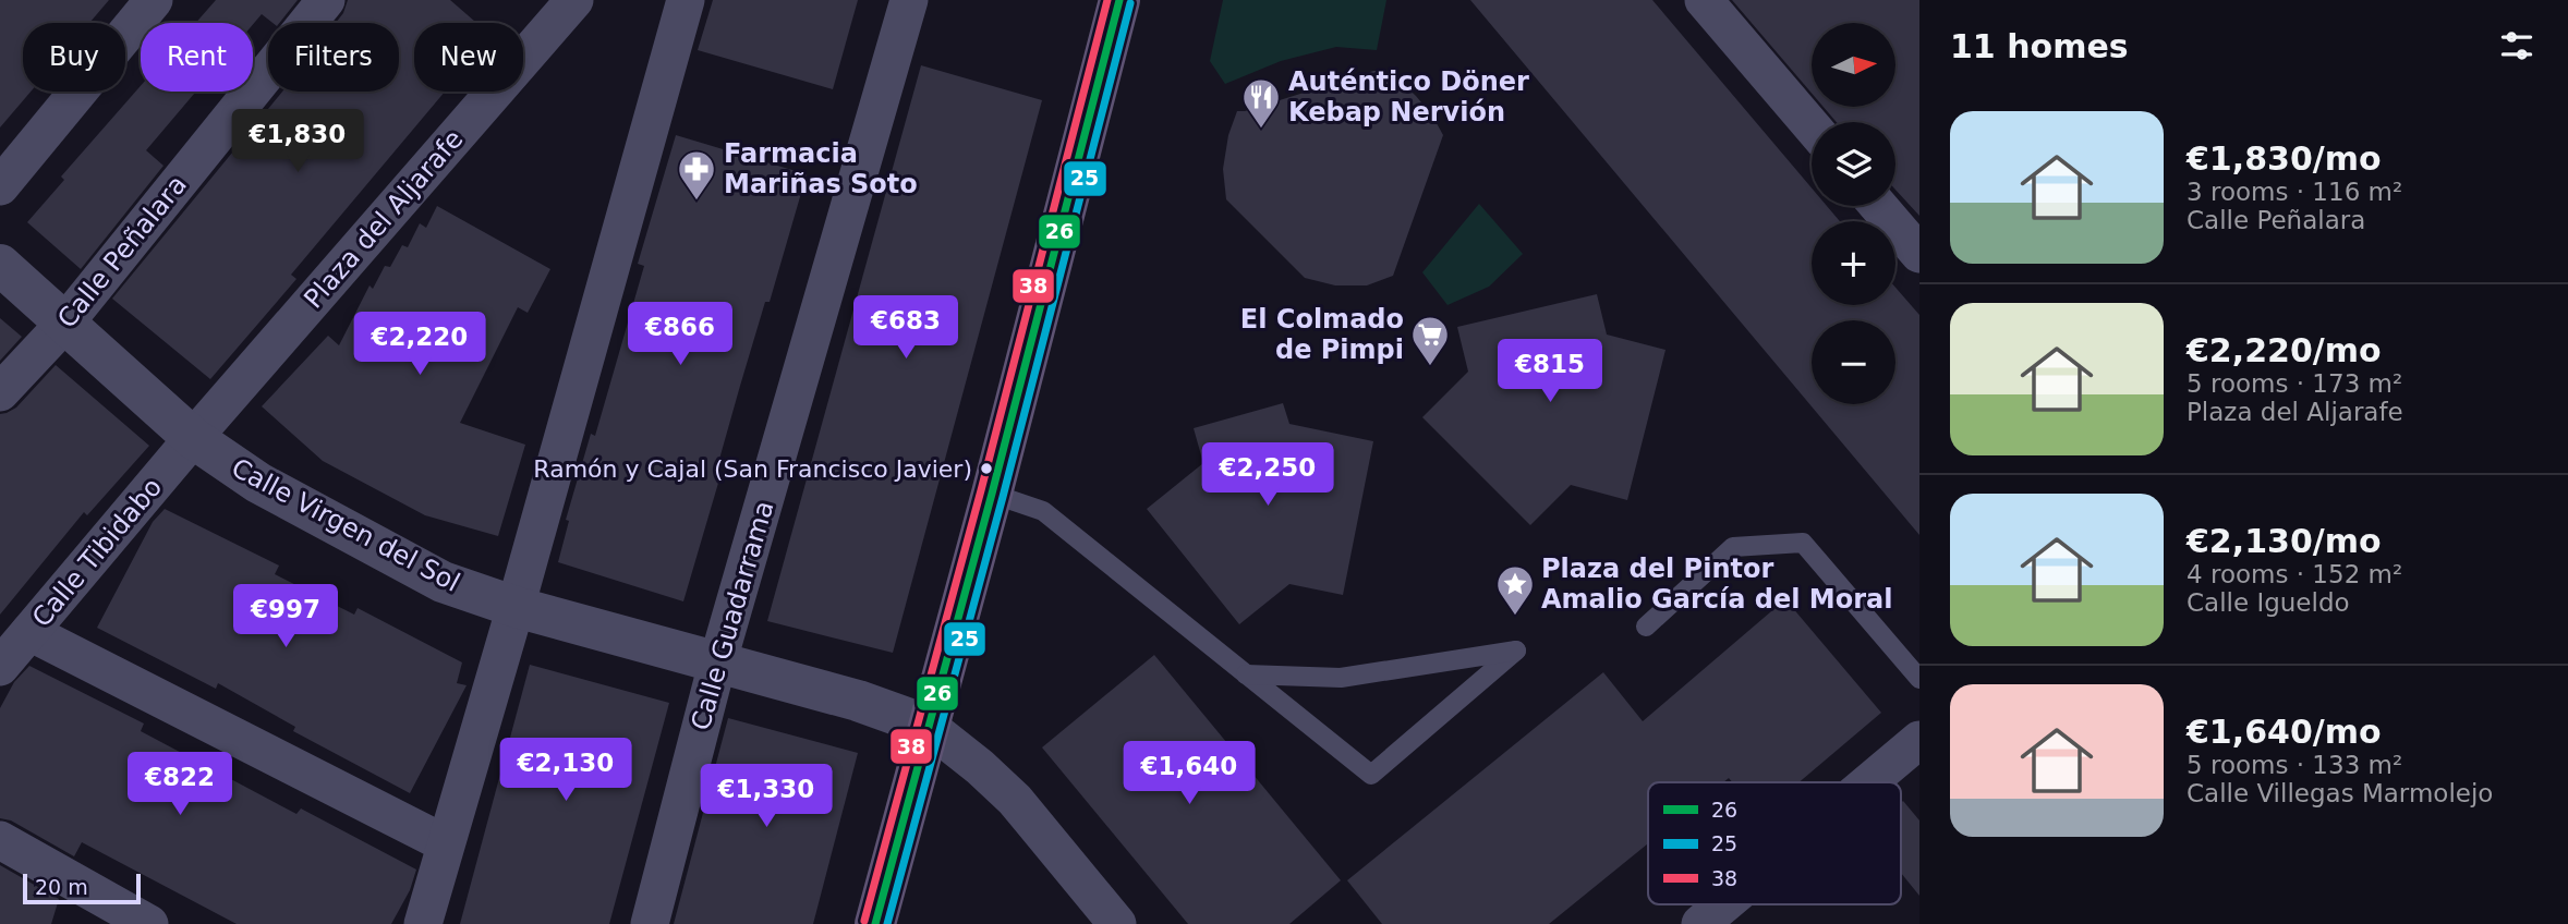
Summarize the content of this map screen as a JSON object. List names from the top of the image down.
{
  "streets": {
    "street": [
      "Plaza del Aljarafe",
      "Calle Peñalara",
      "Calle Virgen del Sol",
      "Calle Tibidabo",
      "Calle Guadarrama"
    ]
  },
  "crossings": [
    ["Plaza del Aljarafe", "Calle Virgen del Sol"],
    ["Plaza del Aljarafe", "Calle Tibidabo"],
    ["Calle Peñalara", "Calle Virgen del Sol"],
    ["Calle Virgen del Sol", "Calle Tibidabo"],
    ["Calle Virgen del Sol", "Calle Guadarrama"]
  ],
  "places": {
    "restaurant": ["Auténtico Döner Kebap Nervión"],
    "pharmacy": ["Farmacia Mariñas Soto"],
    "supermarket": ["El Colmado de Pimpi"],
    "other": ["Ramón y Cajal (San Francisco Javier)"],
    "place": ["Plaza del Pintor Amalio García del Moral"]
  },
  "lines": ["transit line 26", "transit line 38", "transit line 25"],
  "legend": ["26", "25", "38"],
  "scale_bar": "20 m",
  "north": "right",
  "page": {
    "heading": "11 homes",
    "map_buttons": ["+", "−"],
    "chip": [
      "Buy",
      "Rent",
      "Filters",
      "New"
    ],
    "list": [
      {
        "name": "€1,830/mo",
        "note": "3 rooms · 116 m² · Calle Peñalara"
      },
      {
        "name": "€2,220/mo",
        "note": "5 rooms · 173 m² · Plaza del Aljarafe"
      },
      {
        "name": "€2,130/mo",
        "note": "4 rooms · 152 m² · Calle Igueldo"
      },
      {
        "name": "€1,640/mo",
        "note": "5 rooms · 133 m² · Calle Villegas Marmolejo"
      }
    ],
    "price": [
      "€1,830",
      "€683",
      "€866",
      "€2,220",
      "€815",
      "€2,250",
      "€997",
      "€2,130",
      "€1,640",
      "€822",
      "€1,330"
    ],
    "scale": "20 m"
  }
}
